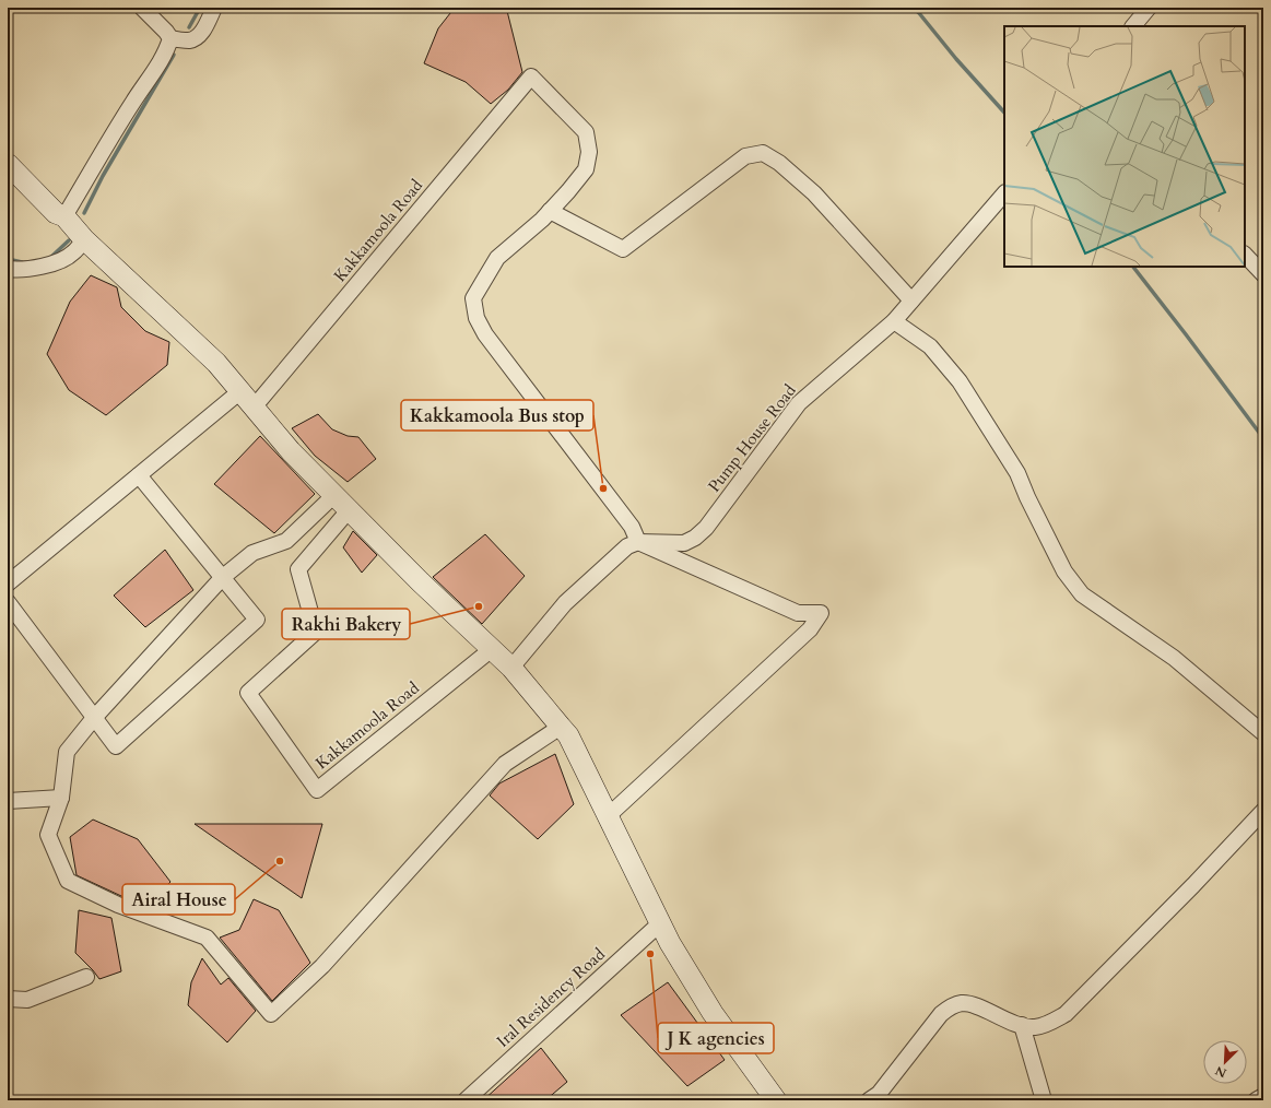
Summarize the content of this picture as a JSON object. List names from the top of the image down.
{
  "streets": {
    "street": ["Kakkamoola Road", "Pump House Road", "Iral Residency Road"]
  },
  "places": [
    "Kakkamoola Bus stop",
    "Rakhi Bakery",
    "Airal House",
    "J K agencies"
  ],
  "north": "bottom left"
}
